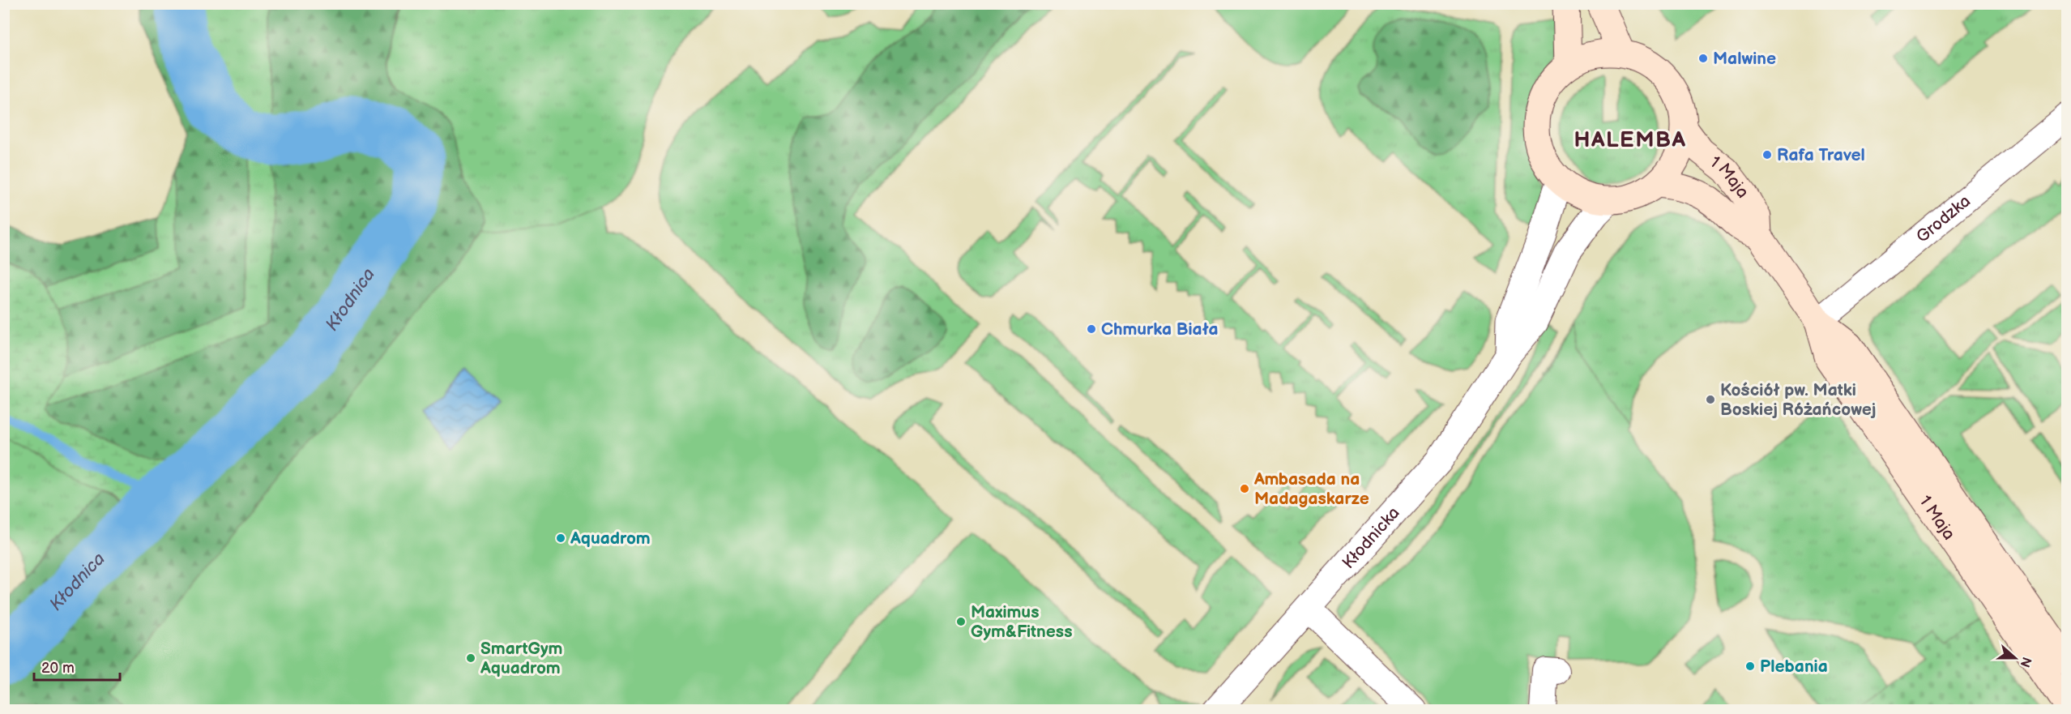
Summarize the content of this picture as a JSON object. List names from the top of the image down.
{
  "streets": {
    "main road": ["1 Maja"],
    "street": ["Grodzka", "Kłodnicka"]
  },
  "crossings": [
    ["1 Maja", "Grodzka"],
    ["1 Maja", "Kłodnicka"]
  ],
  "districts": ["HALEMBA"],
  "water": ["Kłodnica"],
  "places": [
    "Malwine",
    "Rafa Travel",
    "Chmurka Biała",
    "Kościół pw. Matki Boskiej Różańcowej",
    "Ambasada na Madagaskarze",
    "Aquadrom",
    "Maximus Gym&Fitness",
    "SmartGym Aquadrom",
    "Plebania"
  ],
  "scale_bar": "20 m",
  "north": "right"
}
